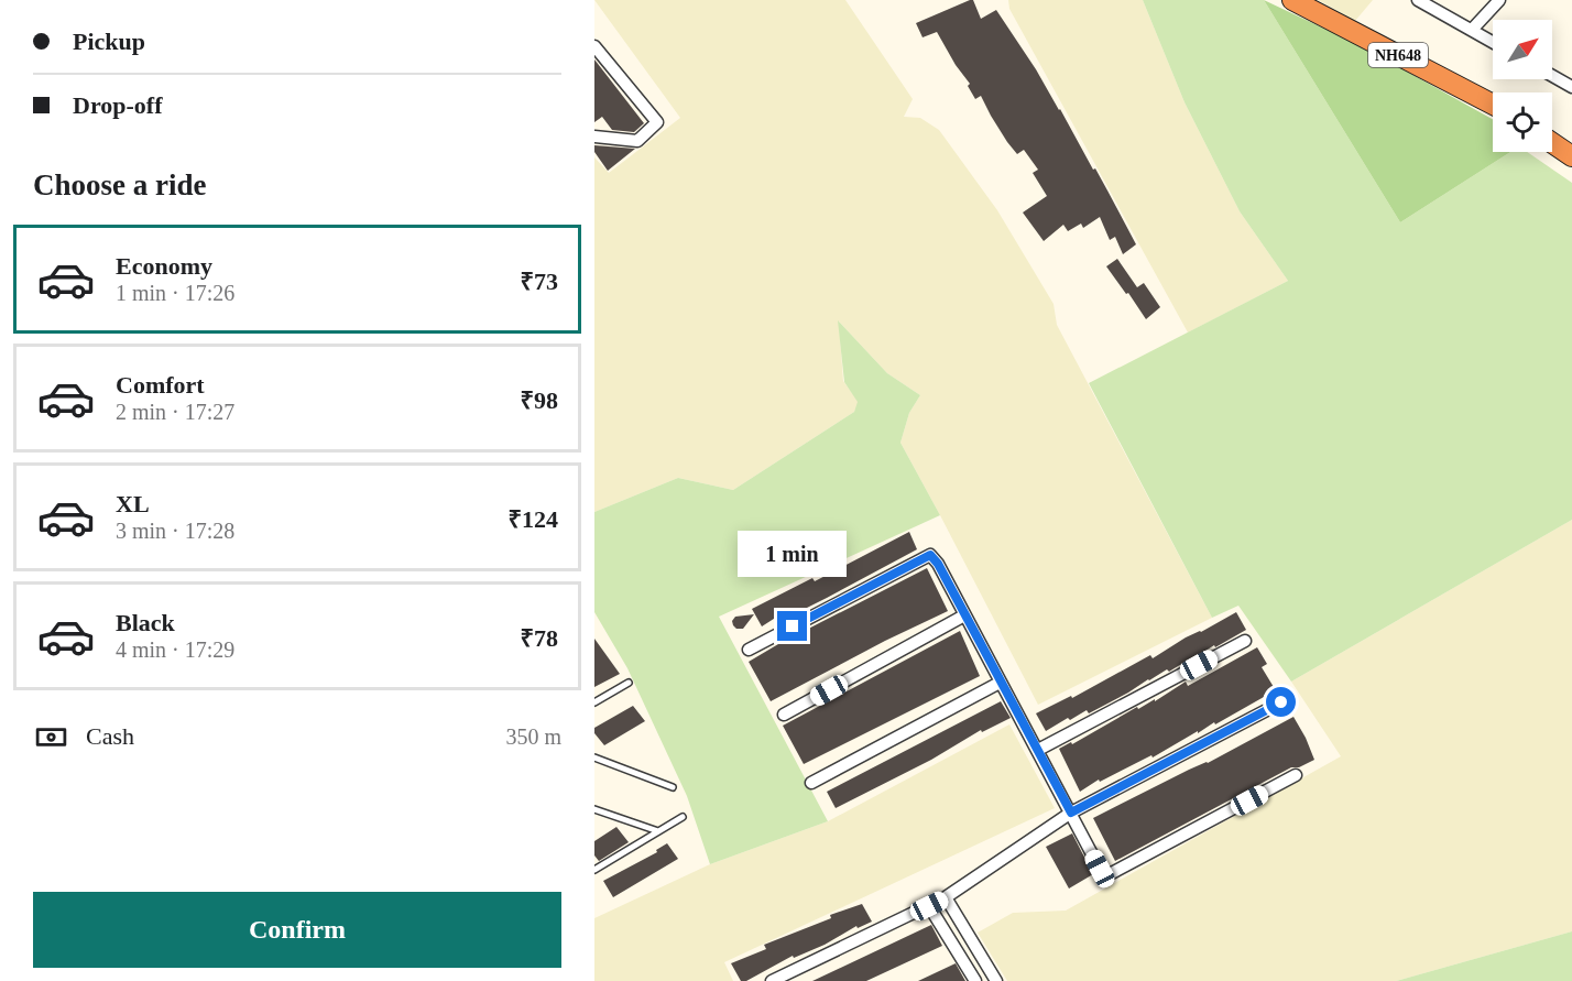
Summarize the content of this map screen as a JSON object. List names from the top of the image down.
{
  "streets": {
    "highway": ["NH648"]
  },
  "north": "top right",
  "page": {
    "banner": ["Pickup", "Drop-off"],
    "heading": "Choose a ride",
    "list": [
      {
        "name": "Economy",
        "note": "1 min · 17:26",
        "value": "₹73"
      },
      {
        "name": "Comfort",
        "note": "2 min · 17:27",
        "value": "₹98"
      },
      {
        "name": "XL",
        "note": "3 min · 17:28",
        "value": "₹124"
      },
      {
        "name": "Black",
        "note": "4 min · 17:29",
        "value": "₹78"
      }
    ],
    "bubble": "1 min",
    "pay": ["Cash", "350 m"],
    "buttons": "Confirm"
  }
}
